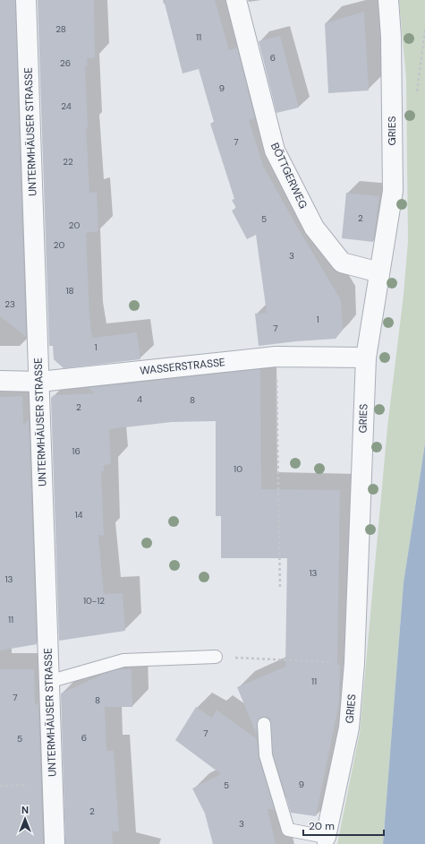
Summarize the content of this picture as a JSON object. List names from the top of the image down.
{
  "streets": {
    "street": [
      "GRIES",
      "UNTERMHÄUSER STRASSE",
      "BÖTTGERWEG",
      "WASSERSTRASSE"
    ]
  },
  "crossings": [
    ["GRIES", "BÖTTGERWEG"],
    ["GRIES", "WASSERSTRASSE"],
    ["UNTERMHÄUSER STRASSE", "WASSERSTRASSE"]
  ],
  "house_numbers": [
    "28",
    "11",
    "6",
    "26",
    "9",
    "24",
    "7",
    "22",
    "2",
    "5",
    "20",
    "20",
    "3",
    "18",
    "23",
    "1",
    "7",
    "1",
    "4",
    "8",
    "2",
    "16",
    "10",
    "14",
    "13",
    "13",
    "10-12",
    "11",
    "11",
    "7",
    "8",
    "7",
    "6",
    "5",
    "9",
    "5",
    "2",
    "3"
  ],
  "scale_bar": "20 m",
  "north": "top"
}
